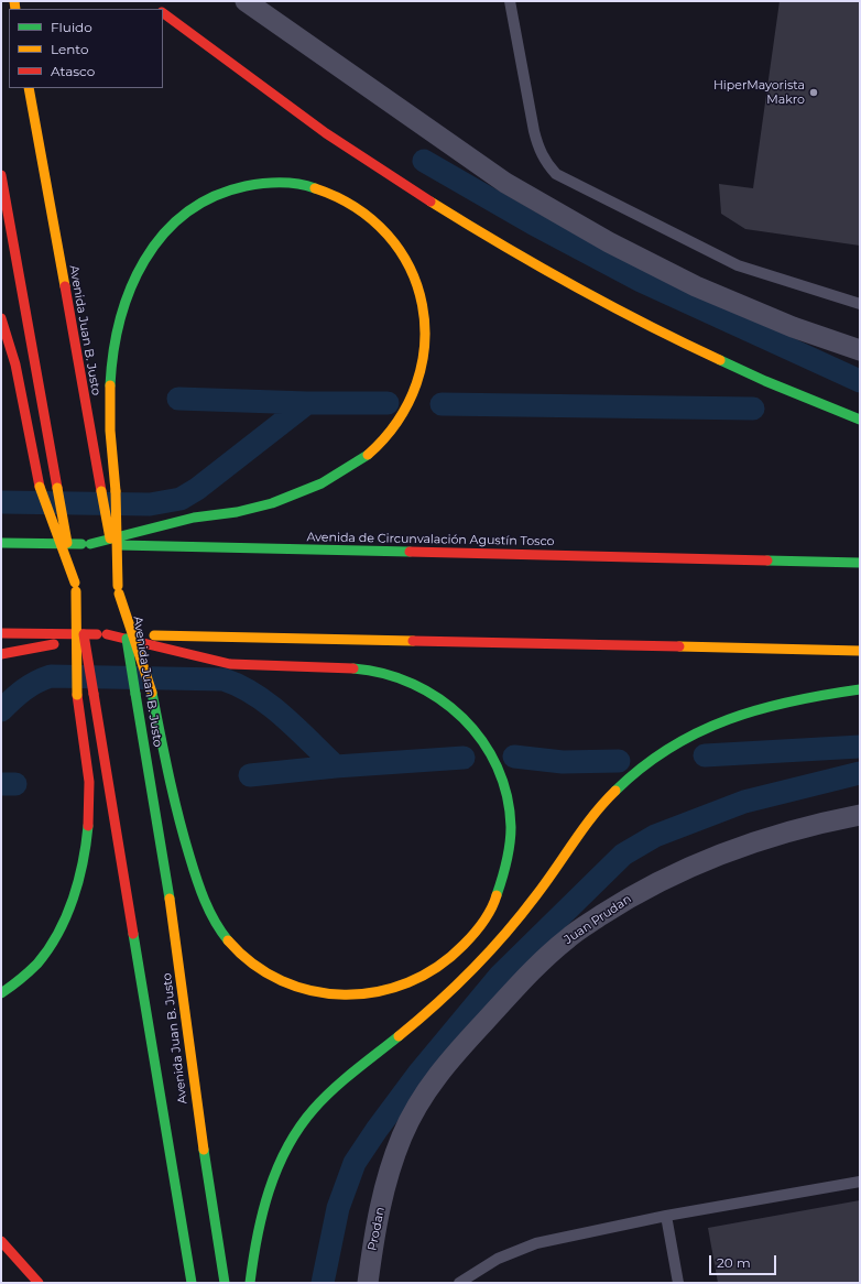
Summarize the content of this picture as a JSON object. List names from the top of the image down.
{
  "streets": {
    "main road": ["Avenida Juan B. Justo", "Avenida de Circunvalación Agustín Tosco"],
    "street": ["Juan Prudan", "Prodan"]
  },
  "crossings": [
    ["Juan Prudan", "Prodan"]
  ],
  "places": ["HiperMayorista Makro"],
  "legend": ["Fluido", "Lento", "Atasco"],
  "scale_bar": "20 m"
}
